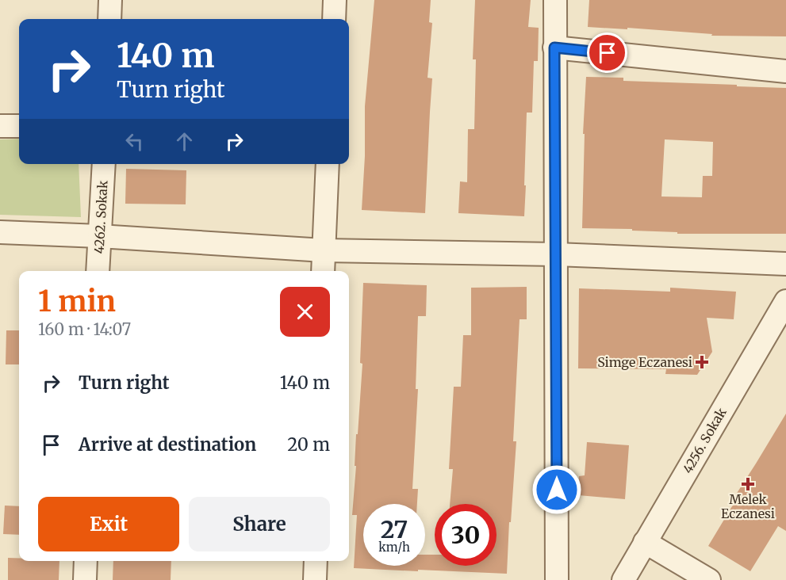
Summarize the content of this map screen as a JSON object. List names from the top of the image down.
{
  "streets": {
    "street": ["4262. Sokak", "4256. Sokak"]
  },
  "places": {
    "health": ["Simge Eczanesi", "Melek Eczanesi"]
  },
  "page": {
    "turn": ["140 m", "Turn right"],
    "heading": ["1 min", "160 m · 14:07"],
    "list": [
      {
        "name": "Turn right",
        "value": "140 m"
      },
      {
        "name": "Arrive at destination",
        "value": "20 m"
      }
    ],
    "buttons": ["Exit", "Share"],
    "speed": "27 km/h",
    "limit": "30"
  }
}
